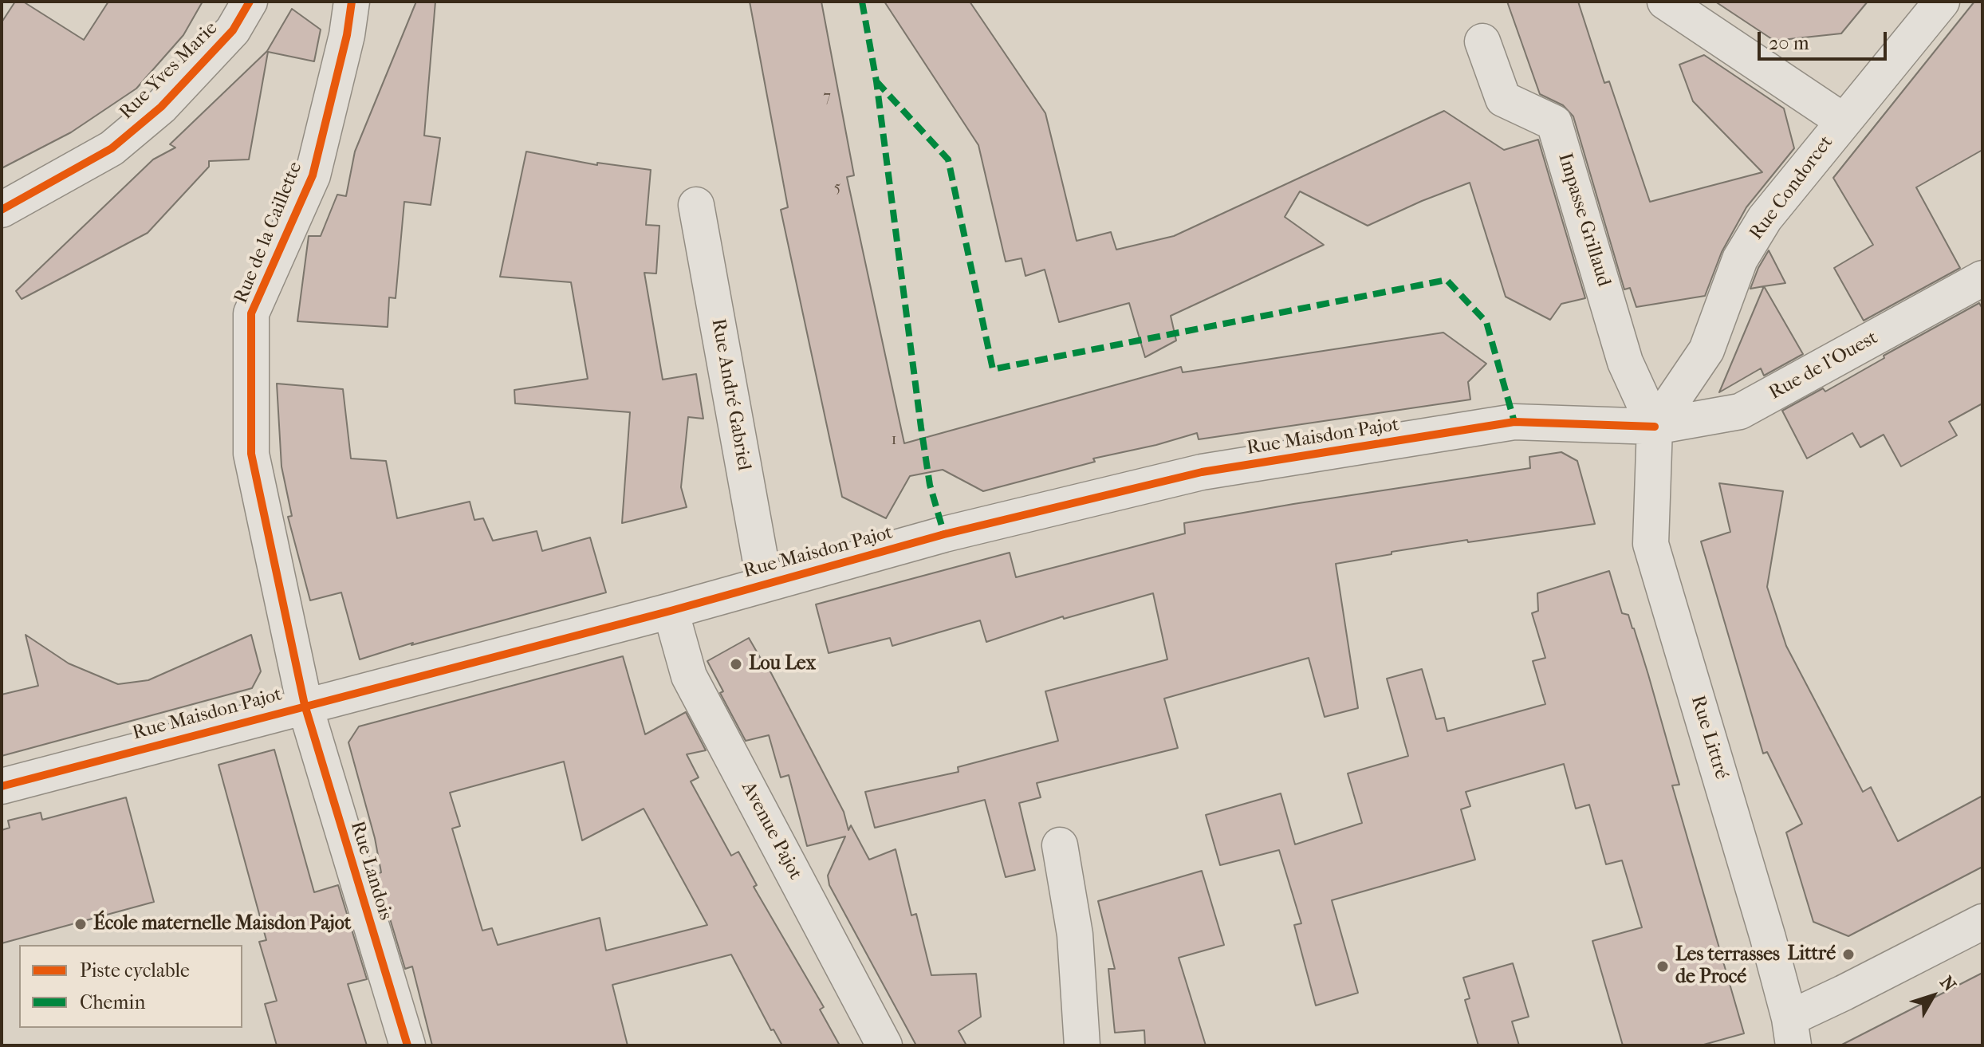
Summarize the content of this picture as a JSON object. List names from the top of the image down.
{
  "streets": {
    "street": [
      "Rue Yves Marie",
      "Rue Condorcet",
      "Impasse Grillaud",
      "Rue de la Caillette",
      "Rue de l'Ouest",
      "Rue André Gabriel",
      "Rue Maisdon Pajot",
      "Rue Littré",
      "Avenue Pajot",
      "Rue Landois"
    ]
  },
  "crossings": [
    ["Rue Condorcet", "Impasse Grillaud"],
    ["Rue Condorcet", "Rue de l'Ouest"],
    ["Rue Condorcet", "Rue Maisdon Pajot"],
    ["Rue Condorcet", "Rue Littré"],
    ["Impasse Grillaud", "Rue de l'Ouest"],
    ["Impasse Grillaud", "Rue Maisdon Pajot"],
    ["Impasse Grillaud", "Rue Littré"],
    ["Rue de la Caillette", "Rue Maisdon Pajot"],
    ["Rue de la Caillette", "Rue Landois"],
    ["Rue de l'Ouest", "Rue Maisdon Pajot"],
    ["Rue de l'Ouest", "Rue Littré"],
    ["Rue André Gabriel", "Rue Maisdon Pajot"],
    ["Rue Maisdon Pajot", "Rue Littré"],
    ["Rue Maisdon Pajot", "Avenue Pajot"],
    ["Rue Maisdon Pajot", "Rue Landois"]
  ],
  "places": [
    "Lou Lex",
    "École maternelle Maisdon Pajot",
    "Littré",
    "Les terrasses de Procé"
  ],
  "house_numbers": ["7", "5", "1"],
  "legend": ["Piste cyclable", "Chemin"],
  "scale_bar": "20 m",
  "north": "top right"
}
